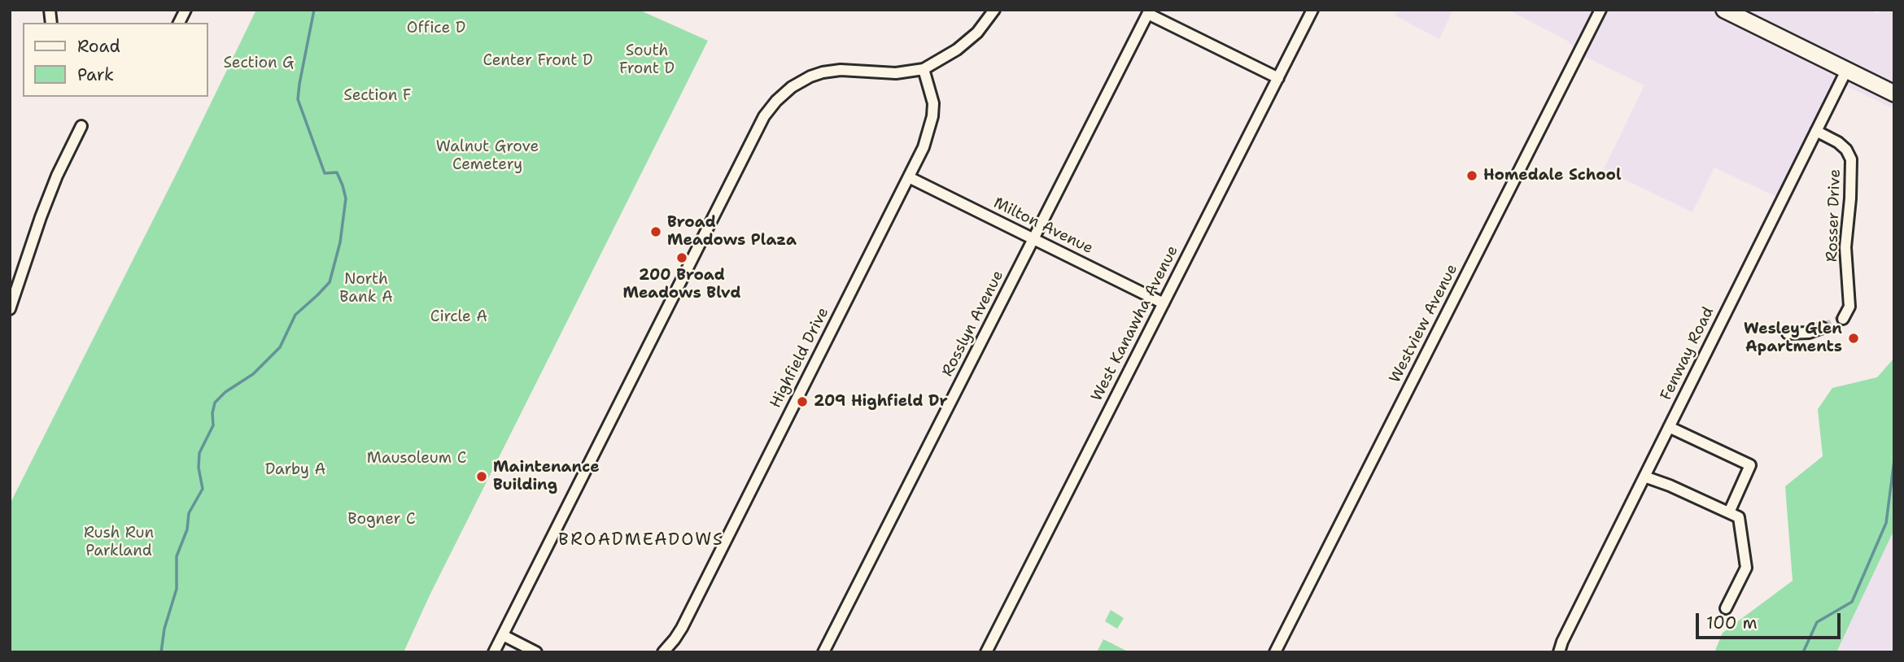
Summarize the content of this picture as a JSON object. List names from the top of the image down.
{
  "streets": {
    "street": [
      "Rosser Drive",
      "Milton Avenue",
      "Rosslyn Avenue",
      "West Kanawha Avenue",
      "Westview Avenue",
      "Fenway Road",
      "Highfield Drive"
    ]
  },
  "crossings": [
    ["Rosser Drive", "Fenway Road"],
    ["Milton Avenue", "Rosslyn Avenue"],
    ["Milton Avenue", "West Kanawha Avenue"],
    ["Milton Avenue", "Highfield Drive"]
  ],
  "districts": ["BROADMEADOWS"],
  "parks": [
    "Office D",
    "South Front D",
    "Center Front D",
    "Section G",
    "Section F",
    "Walnut Grove Cemetery",
    "North Bank A",
    "Circle A",
    "Mausoleum C",
    "Darby A",
    "Bogner C",
    "Rush Run Parkland"
  ],
  "places": [
    "Homedale School",
    "Broad Meadows Plaza",
    "200 Broad Meadows Blvd",
    "Wesley Glen Apartments",
    "209 Highfield Dr",
    "Maintenance Building"
  ],
  "legend": ["Road", "Park"],
  "scale_bar": "100 m"
}
